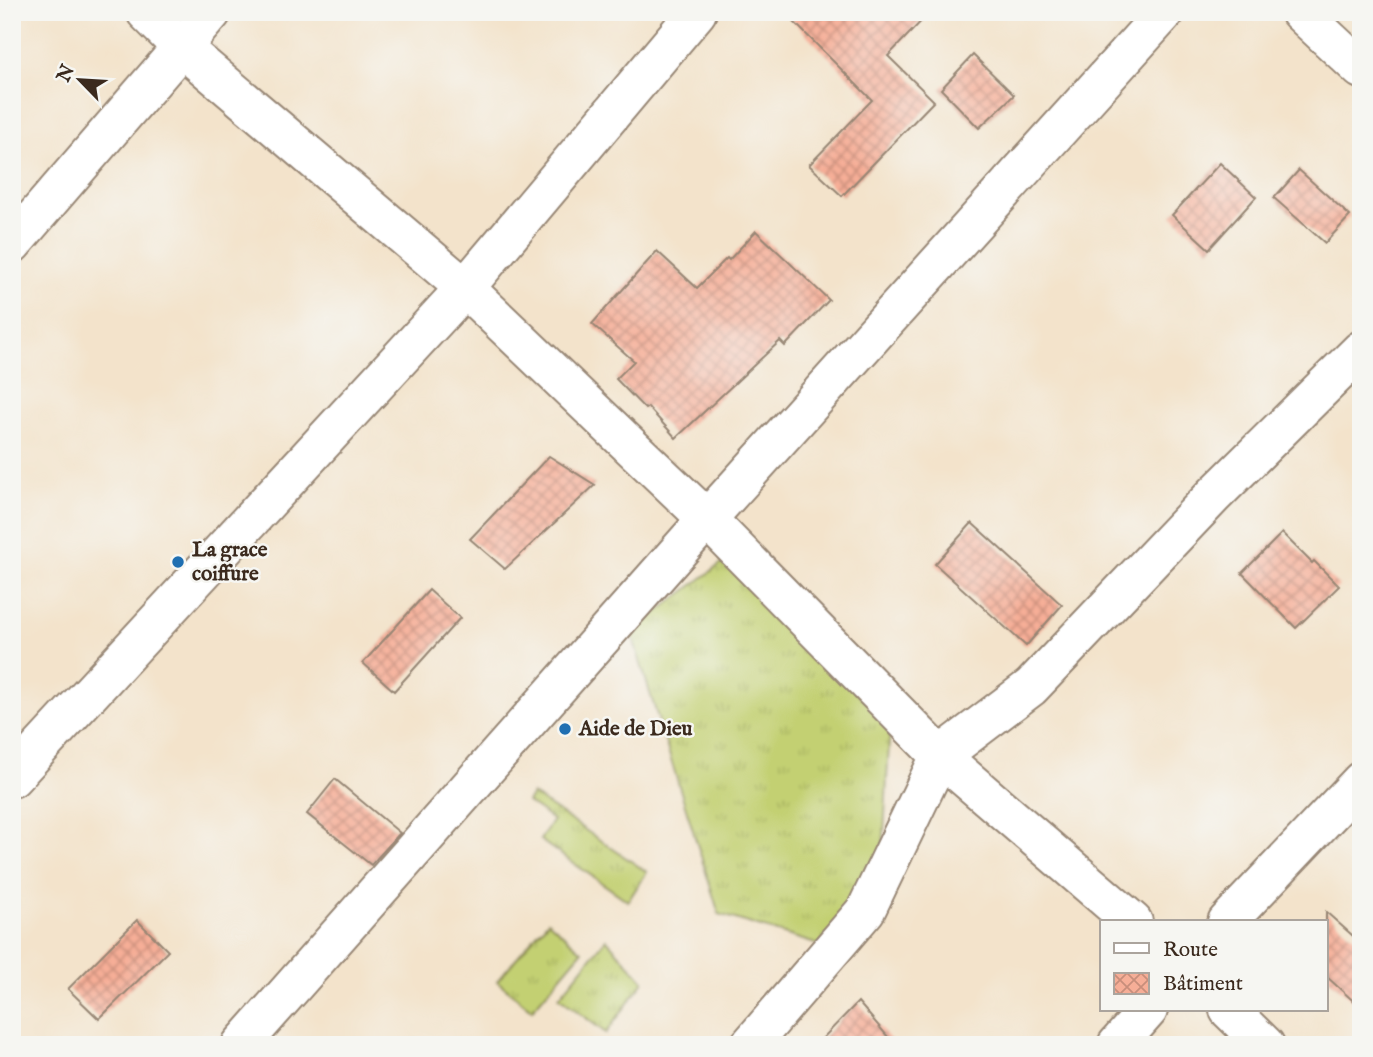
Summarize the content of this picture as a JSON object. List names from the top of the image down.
{
  "places": ["La grace coiffure", "Aide de Dieu"],
  "legend": ["Route", "Bâtiment"],
  "north": "top left"
}
